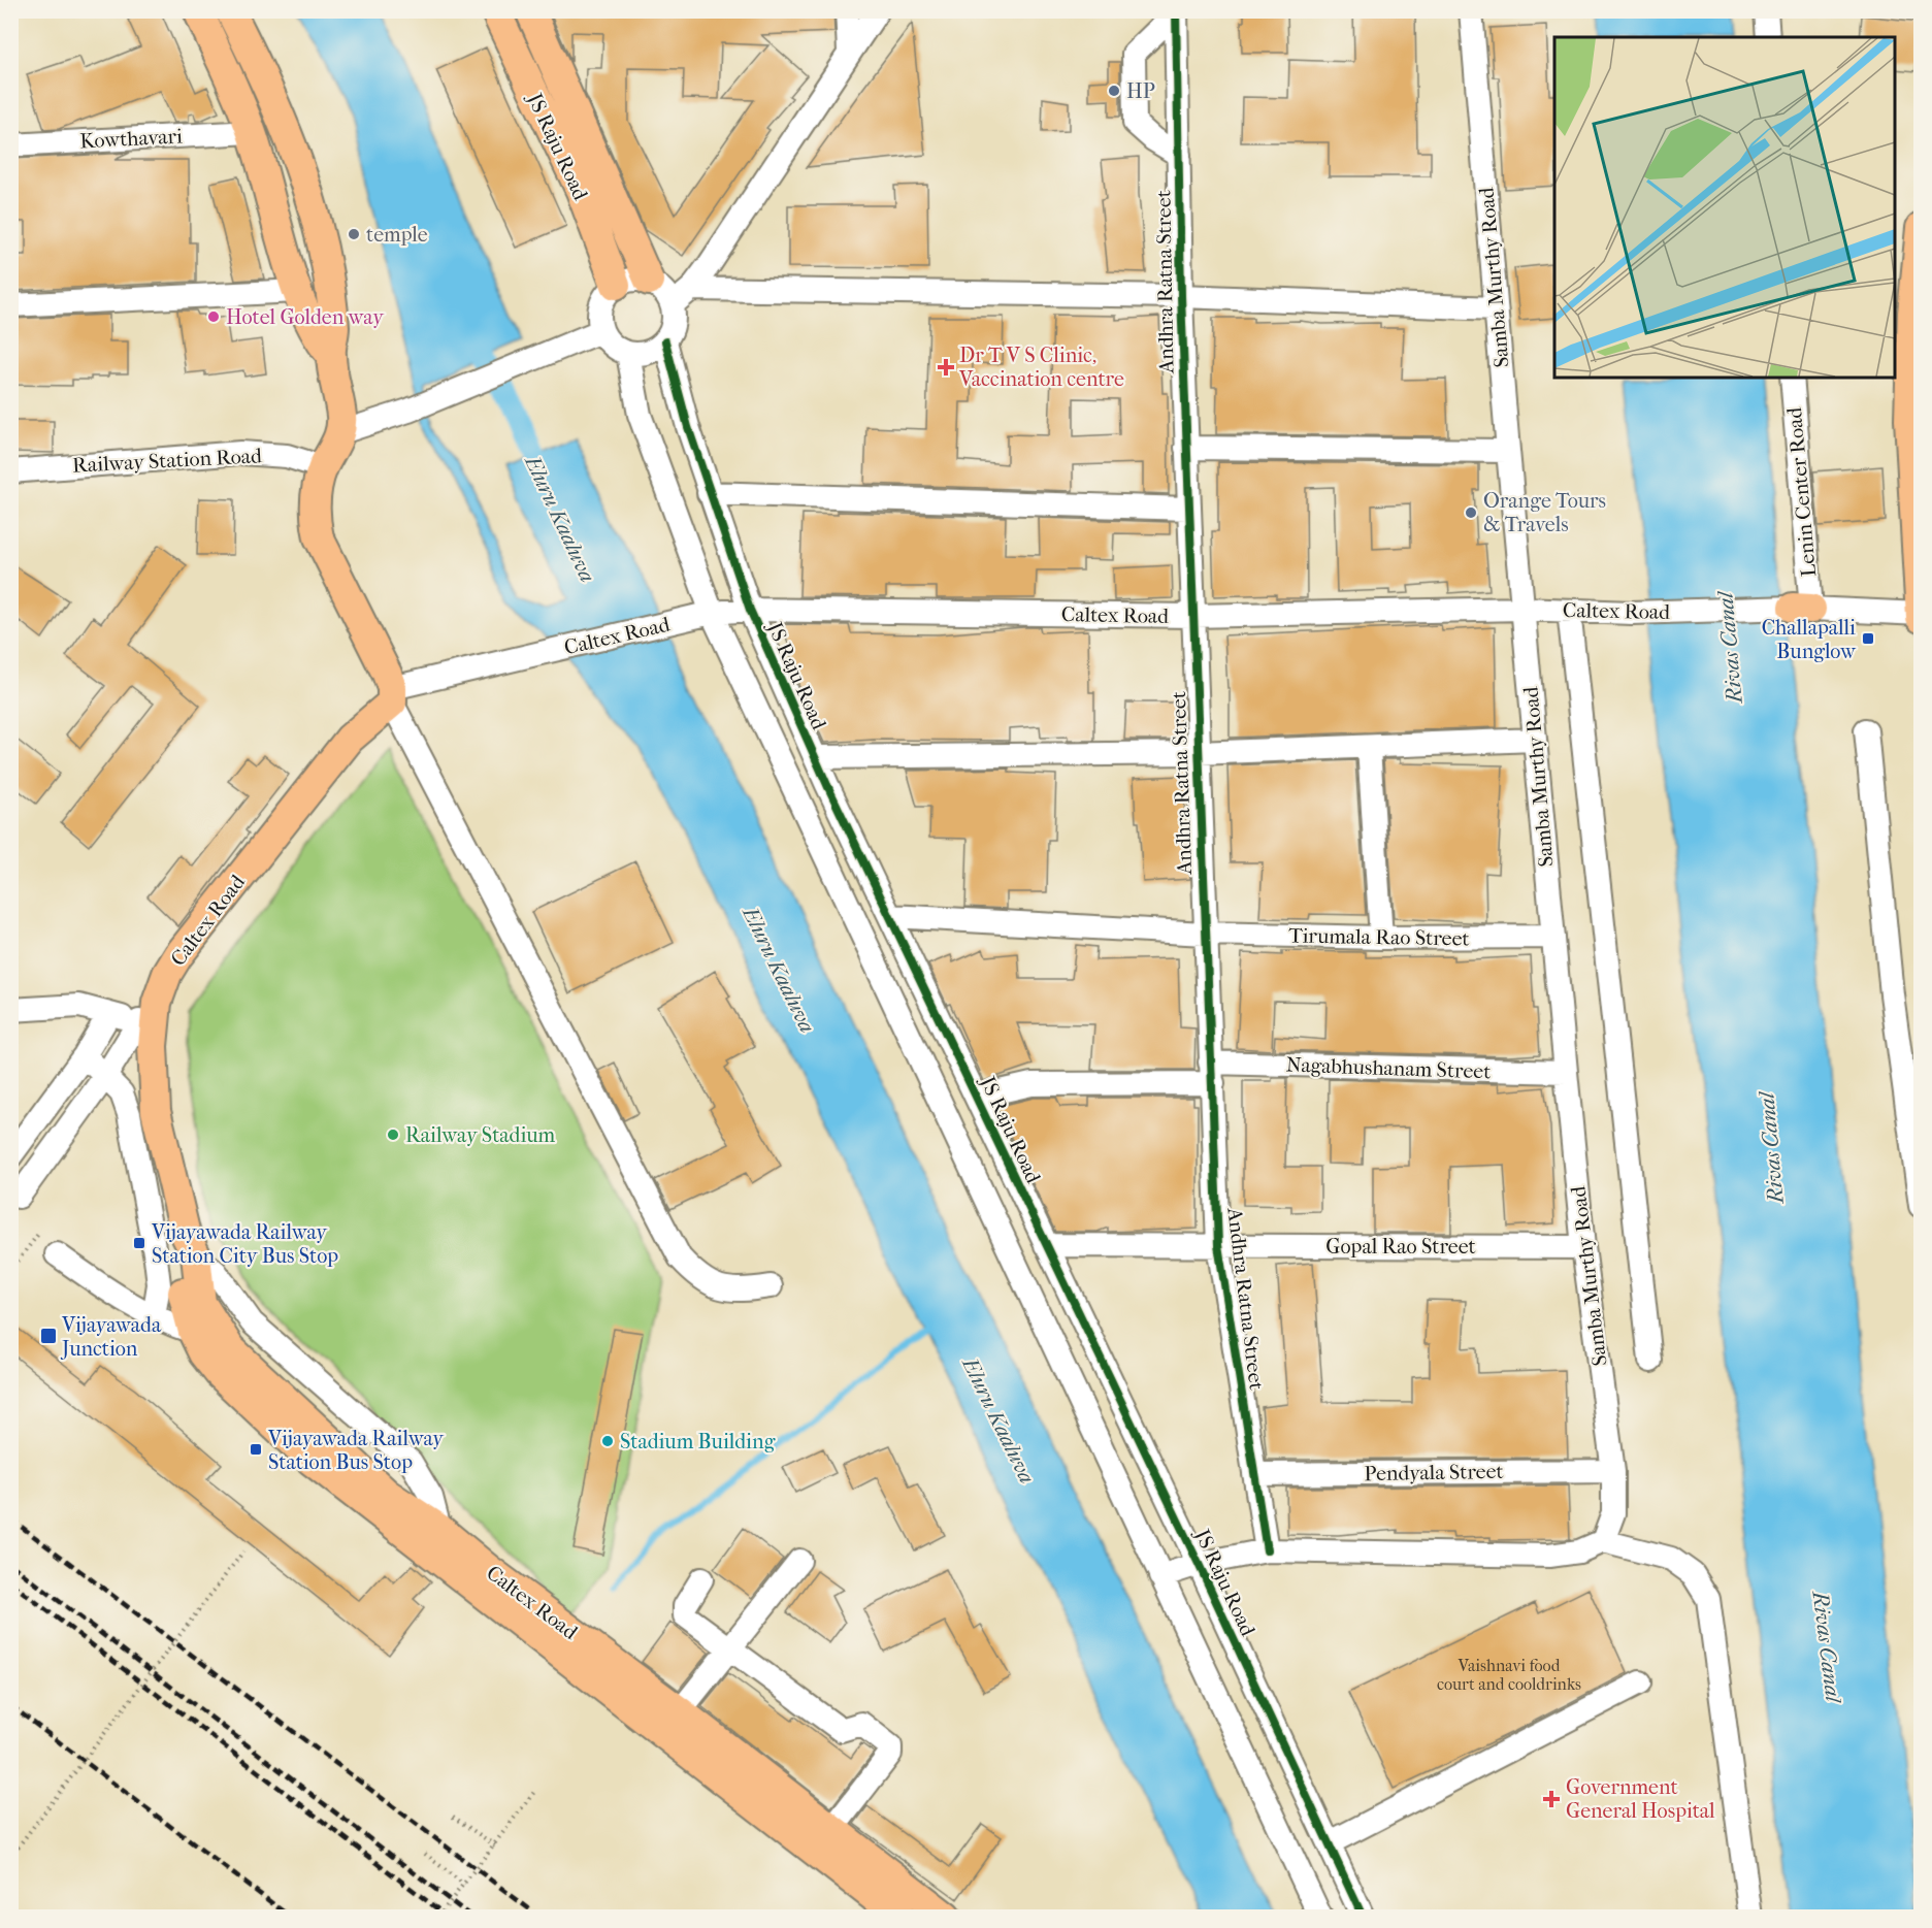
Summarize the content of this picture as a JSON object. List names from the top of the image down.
{
  "streets": {
    "main road": ["JS Raju Road", "Caltex Road"],
    "street": [
      "Kowthavari",
      "Samba Murthy Road",
      "Andhra Ratna Street",
      "Railway Station Road",
      "Lenin Center Road",
      "Tirumala Rao Street",
      "Nagabhushanam Street",
      "Gopal Rao Street",
      "Pendyala Street"
    ]
  },
  "crossings": [
    ["JS Raju Road", "Caltex Road"],
    ["JS Raju Road", "Tirumala Rao Street"],
    ["JS Raju Road", "Nagabhushanam Street"],
    ["JS Raju Road", "Gopal Rao Street"],
    ["Samba Murthy Road", "Caltex Road"],
    ["Samba Murthy Road", "Tirumala Rao Street"],
    ["Samba Murthy Road", "Nagabhushanam Street"],
    ["Samba Murthy Road", "Gopal Rao Street"],
    ["Samba Murthy Road", "Pendyala Street"],
    ["Andhra Ratna Street", "Caltex Road"],
    ["Andhra Ratna Street", "Tirumala Rao Street"],
    ["Andhra Ratna Street", "Nagabhushanam Street"],
    ["Andhra Ratna Street", "Gopal Rao Street"],
    ["Andhra Ratna Street", "Pendyala Street"],
    ["Lenin Center Road", "Caltex Road"]
  ],
  "water": ["Eluru Kaaluva", "Rivas Canal"],
  "places": {
    "other": [
      "HP",
      "temple",
      "Hotel Golden way",
      "Orange Tours & Travels",
      "Railway Stadium",
      "Stadium Building"
    ],
    "health": ["Dr T V S Clinic, Vaccination centre", "Government General Hospital"],
    "transit": [
      "Challapalli Bunglow",
      "Vijayawada Railway Station City Bus Stop",
      "Vijayawada Junction",
      "Vijayawada Railway Station Bus Stop"
    ]
  },
  "house_numbers": ["Vaishnavi food court and cooldrinks"]
}
